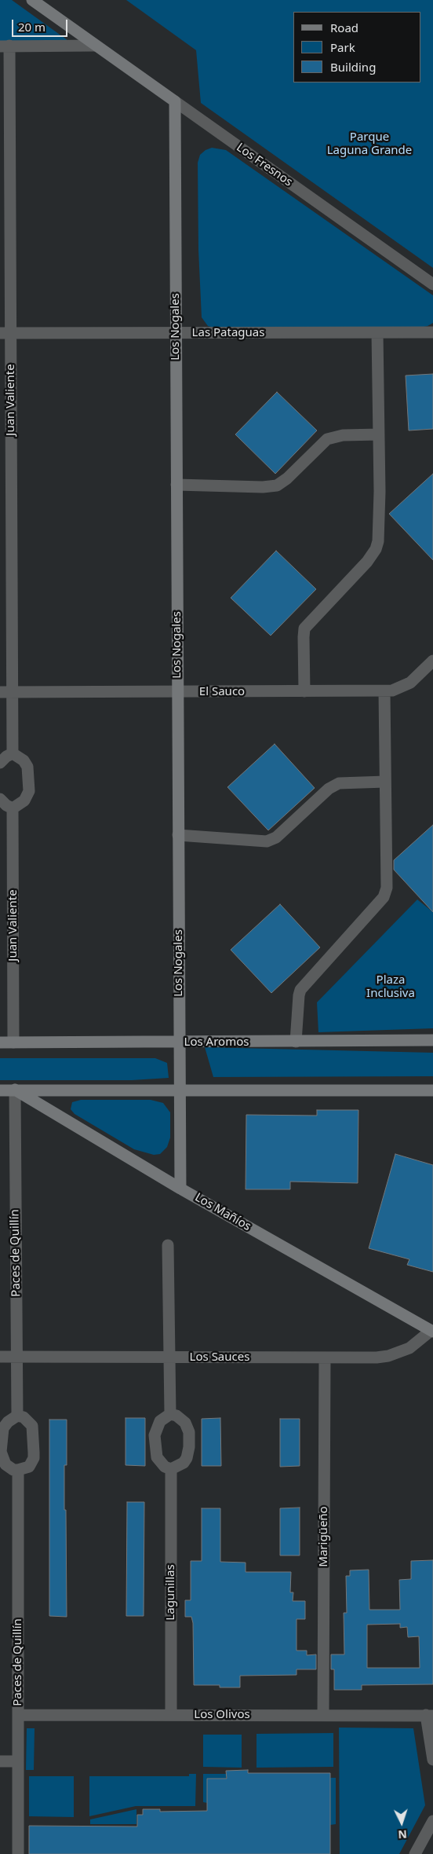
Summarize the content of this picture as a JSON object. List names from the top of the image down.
{
  "streets": {
    "street": [
      "Los Fresnos",
      "Los Nogales",
      "Las Pataguas",
      "Juan Valiente",
      "El Sauco",
      "Los Aromos",
      "Los Mañíos",
      "Paces de Quillín",
      "Los Sauces",
      "Marigüeño",
      "Lagunillas",
      "Los Olivos"
    ]
  },
  "crossings": [
    ["Los Fresnos", "Los Nogales"],
    ["Los Nogales", "Las Pataguas"],
    ["Los Nogales", "El Sauco"],
    ["Los Nogales", "Los Aromos"],
    ["Los Nogales", "Los Mañíos"],
    ["Las Pataguas", "Juan Valiente"],
    ["Juan Valiente", "El Sauco"],
    ["Juan Valiente", "Los Aromos"],
    ["Los Mañíos", "Paces de Quillín"],
    ["Los Mañíos", "Los Sauces"],
    ["Paces de Quillín", "Los Sauces"],
    ["Paces de Quillín", "Los Olivos"],
    ["Los Sauces", "Marigüeño"],
    ["Marigüeño", "Los Olivos"],
    ["Lagunillas", "Los Olivos"]
  ],
  "parks": ["Parque Laguna Grande", "Plaza Inclusiva"],
  "legend": ["Road", "Park", "Building"],
  "scale_bar": "20 m",
  "north": "bottom"
}
